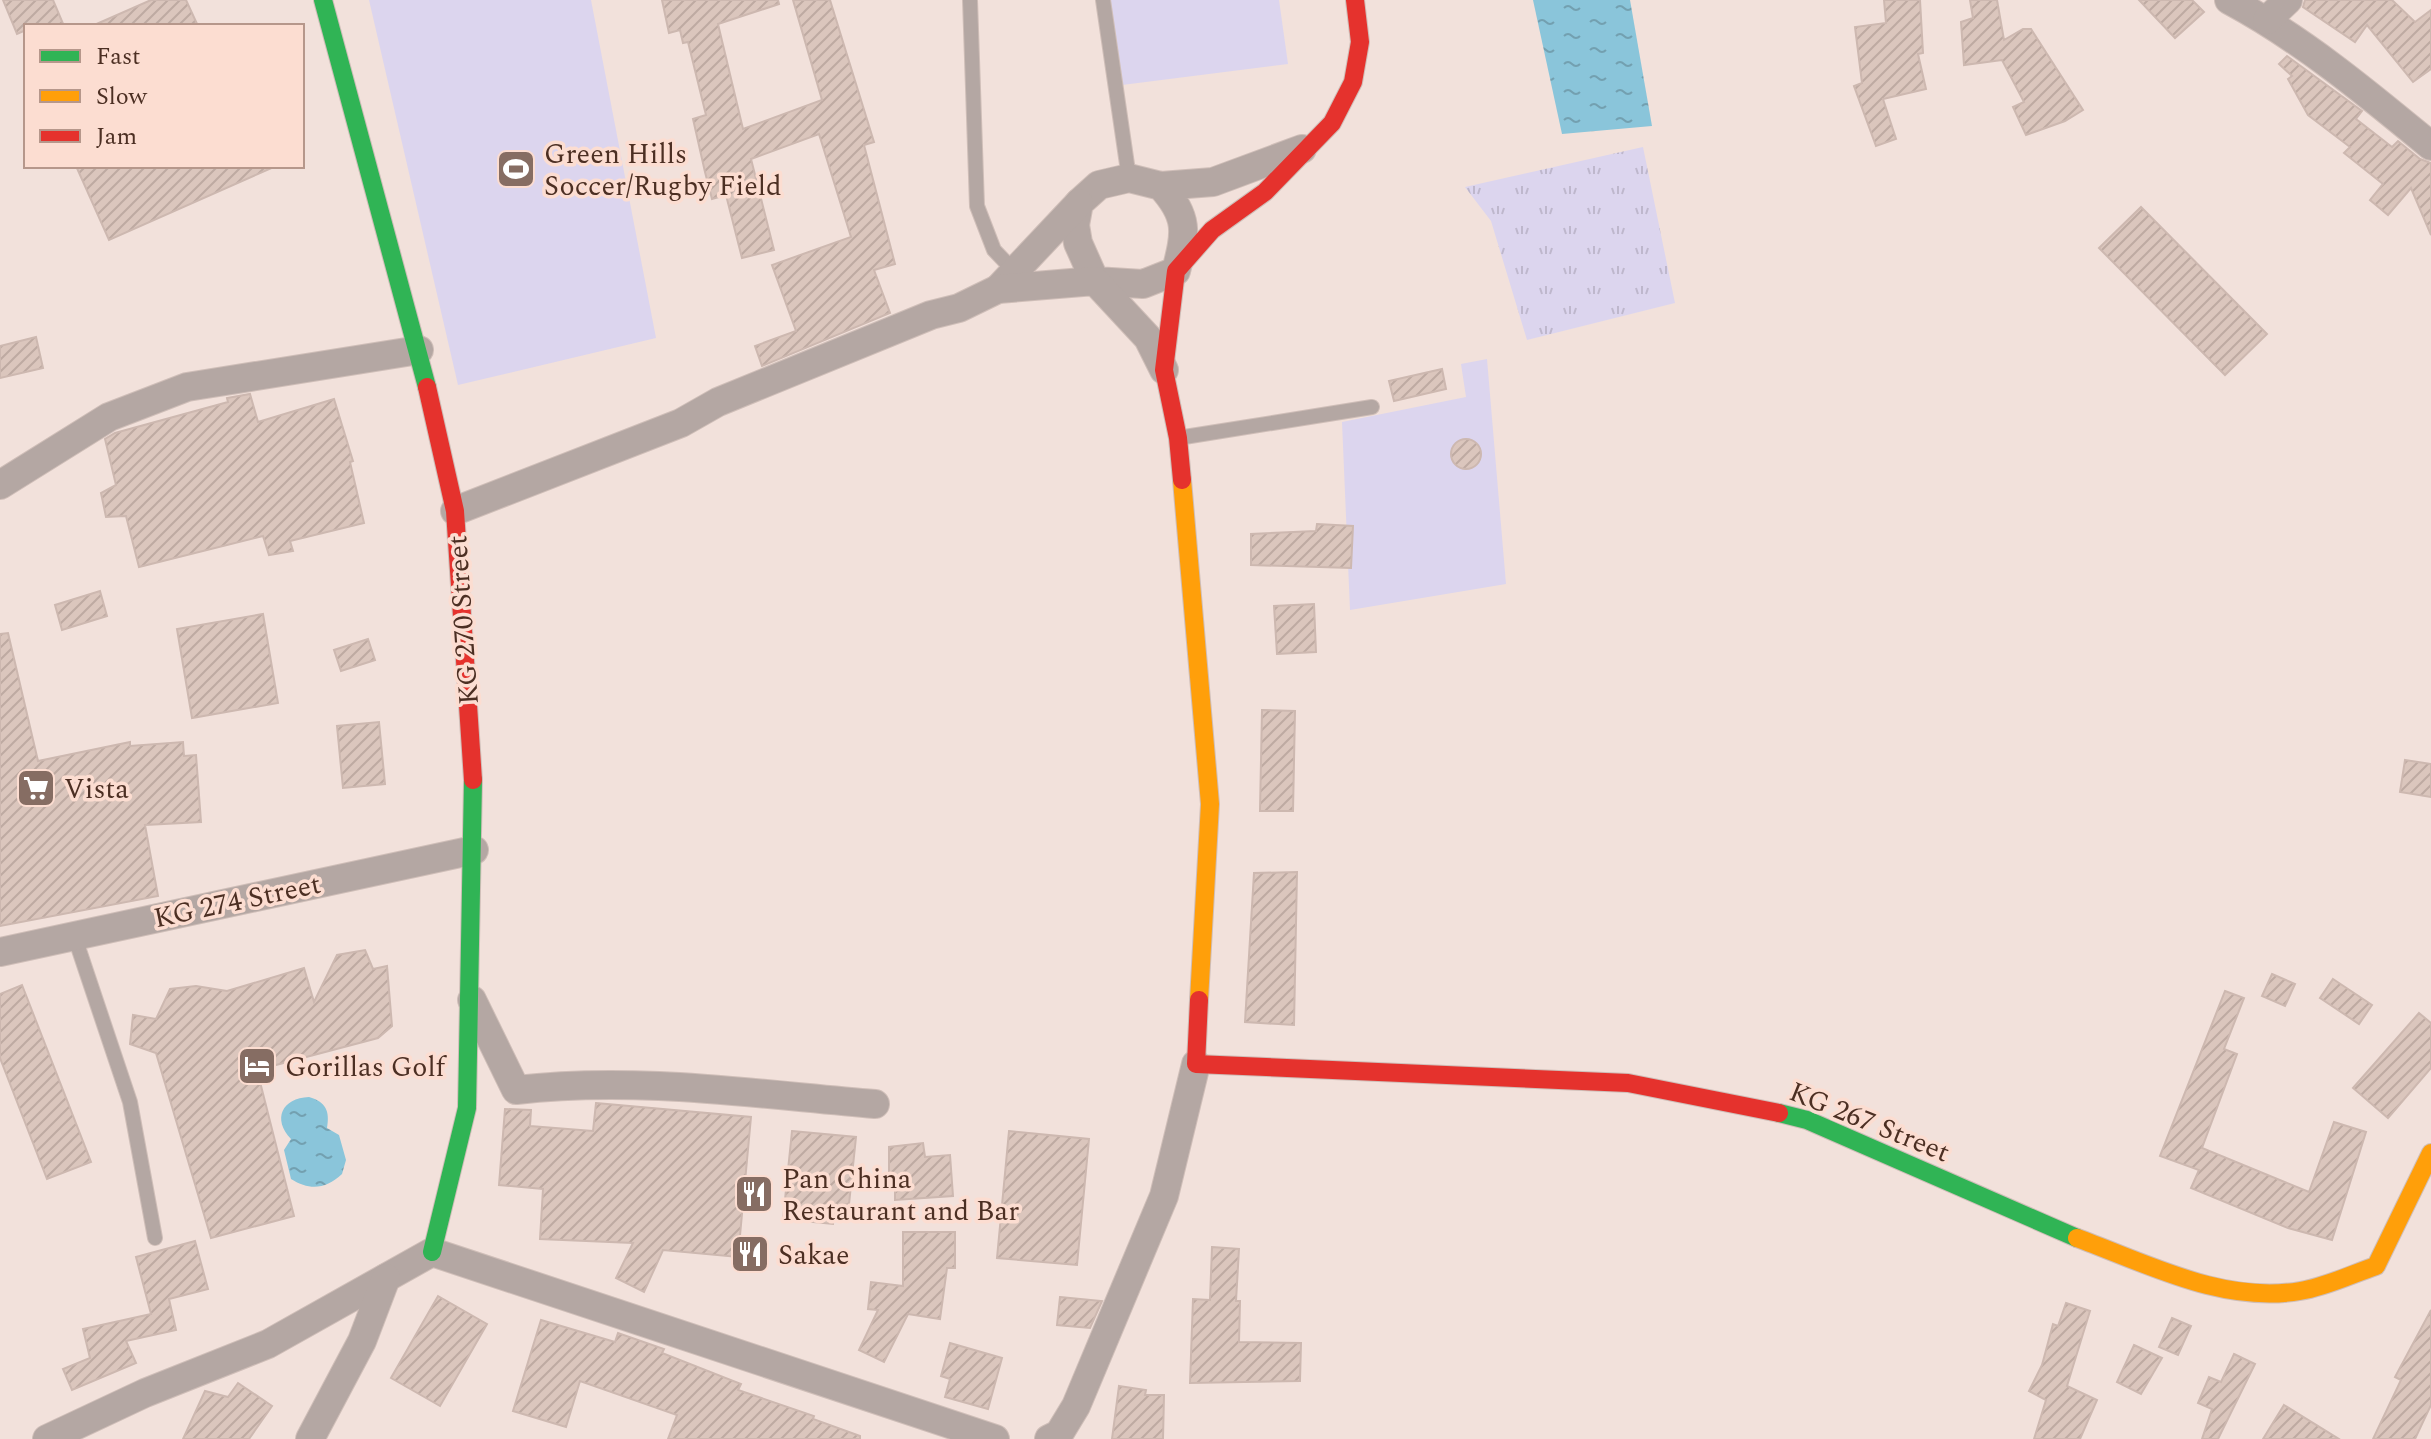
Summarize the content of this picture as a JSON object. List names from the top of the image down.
{
  "streets": {
    "street": ["KG 270 Street", "KG 274 Street", "KG 267 Street"]
  },
  "crossings": [
    ["KG 270 Street", "KG 274 Street"]
  ],
  "places": {
    "sports": ["Green Hills Soccer/Rugby Field"],
    "supermarket": ["Vista"],
    "hotel": ["Gorillas Golf"],
    "restaurant": ["Pan China Restaurant and Bar", "Sakae"]
  },
  "legend": ["Fast", "Slow", "Jam"]
}
